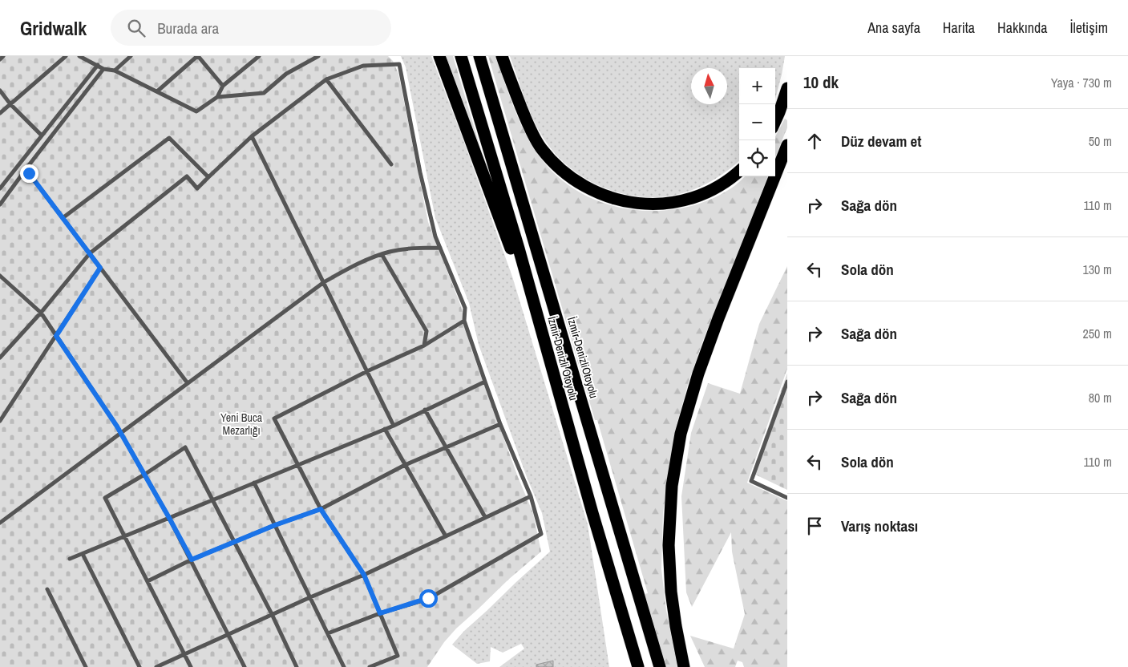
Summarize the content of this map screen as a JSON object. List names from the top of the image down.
{
  "streets": {
    "highway": ["İzmir-DenizliOtoyolu", "İzmir-Denizli Otoyolu"]
  },
  "parks": ["Yeni Buca Mezarlığı"],
  "north": "top",
  "page": {
    "header": "Gridwalk",
    "search": "Burada ara",
    "nav": [
      "Ana sayfa",
      "Harita",
      "Hakkında",
      "İletişim"
    ],
    "heading": ["10 dk", "Yaya · 730 m"],
    "map_buttons": ["+", "−"],
    "list": [
      ["Düz devam et", "50 m"],
      ["Sağa dön", "110 m"],
      ["Sola dön", "130 m"],
      ["Sağa dön", "250 m"],
      ["Sağa dön", "80 m"],
      ["Sola dön", "110 m"],
      "Varış noktası"
    ]
  }
}
